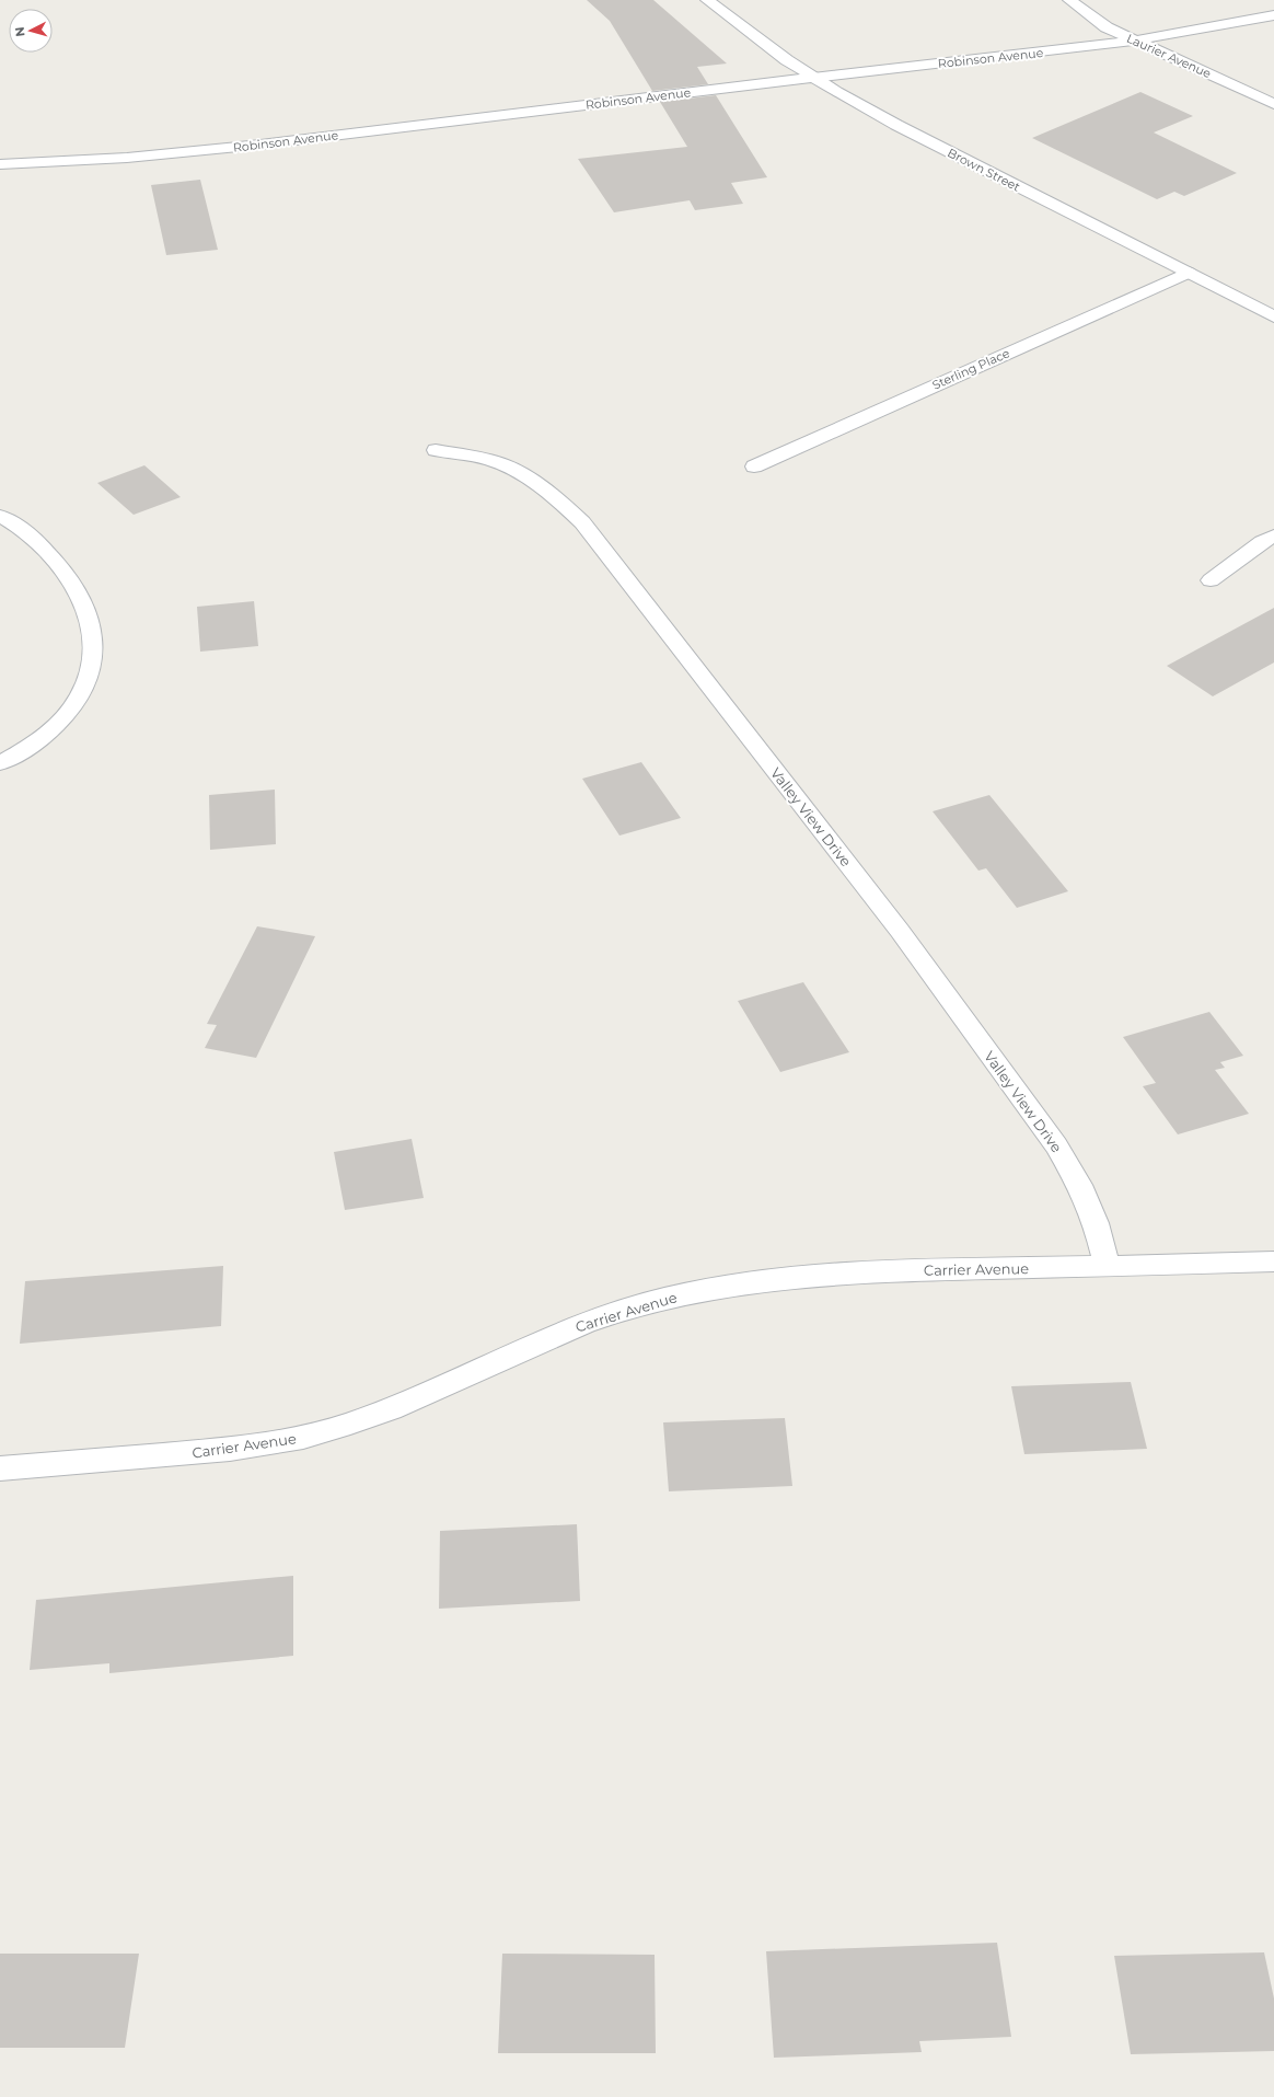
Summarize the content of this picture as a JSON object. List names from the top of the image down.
{
  "streets": {
    "street": [
      "Laurier Avenue",
      "Robinson Avenue",
      "Brown Street",
      "Sterling Place",
      "Valley View Drive",
      "Carrier Avenue"
    ]
  },
  "crossings": [
    ["Laurier Avenue", "Robinson Avenue"],
    ["Robinson Avenue", "Brown Street"],
    ["Brown Street", "Sterling Place"],
    ["Valley View Drive", "Carrier Avenue"]
  ],
  "north": "left"
}
